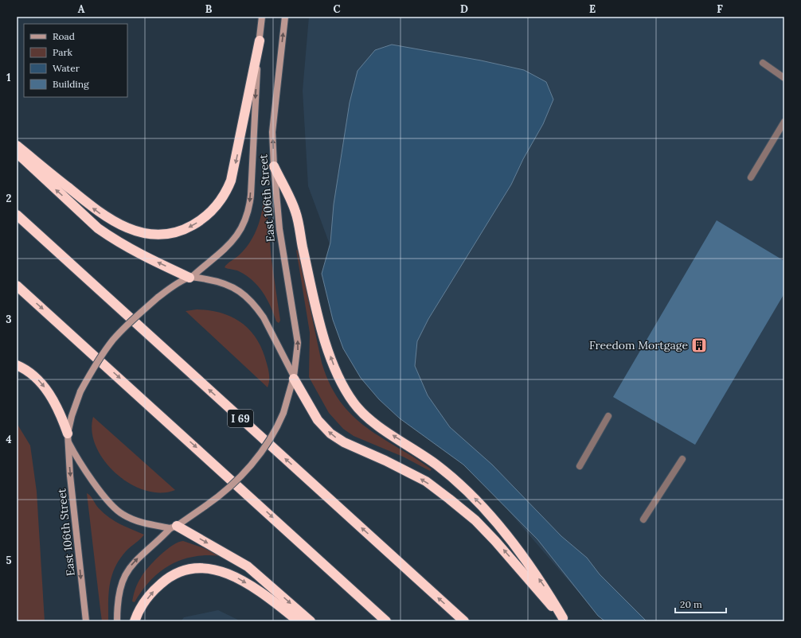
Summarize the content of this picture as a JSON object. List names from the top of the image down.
{
  "streets": {
    "highway": ["I 69"],
    "main road": ["East 106th Street"]
  },
  "places": {
    "building": ["Freedom Mortgage"]
  },
  "legend": [
    "Road",
    "Park",
    "Water",
    "Building"
  ],
  "scale_bar": "20 m",
  "grid": {
    "columns": [
      "A",
      "B",
      "C",
      "D",
      "E",
      "F"
    ],
    "rows": [
      "1",
      "2",
      "3",
      "4",
      "5"
    ]
  }
}
